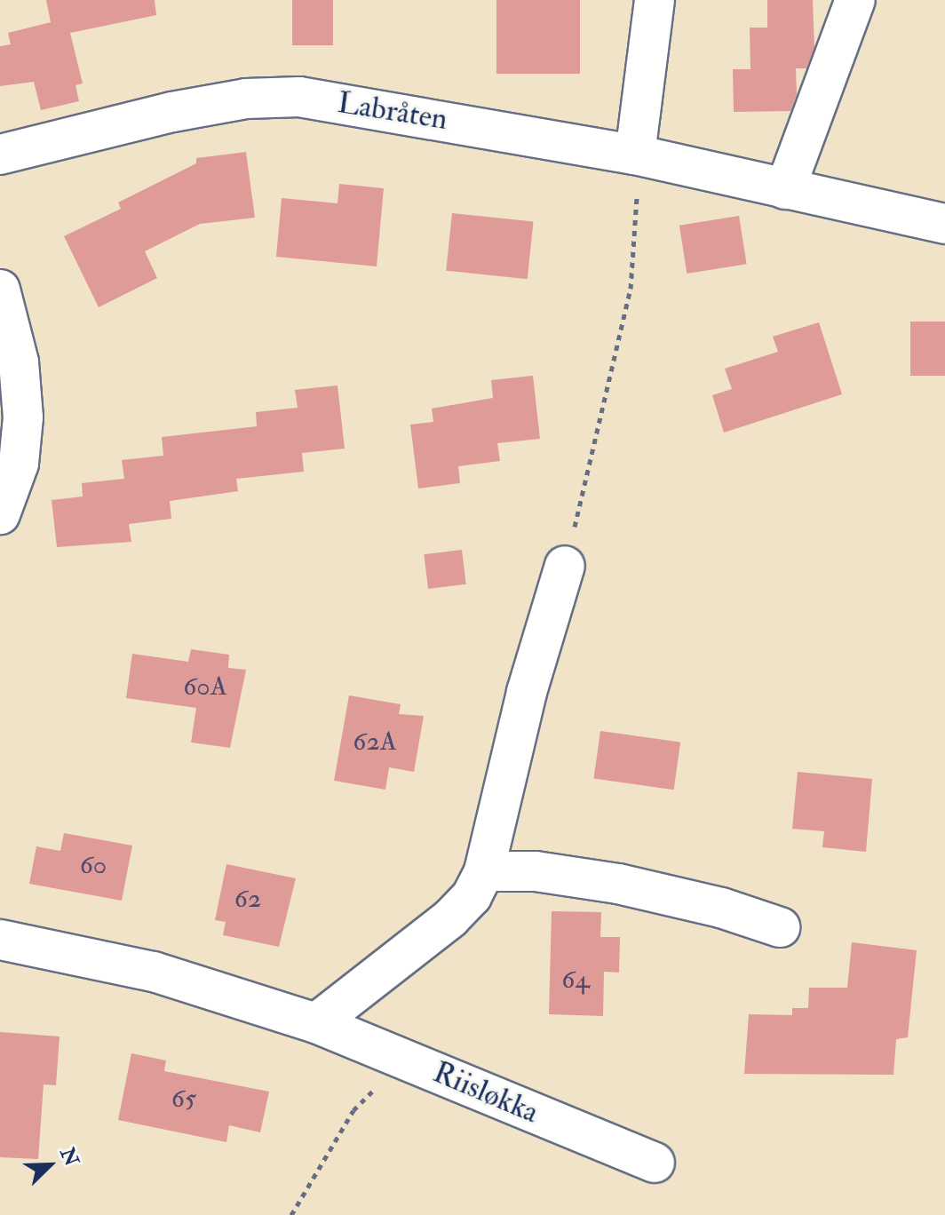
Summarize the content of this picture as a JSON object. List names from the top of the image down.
{
  "streets": {
    "street": ["Labråten", "Riisløkka"]
  },
  "house_numbers": [
    "60A",
    "62A",
    "60",
    "62",
    "64",
    "65"
  ],
  "north": "top right"
}
